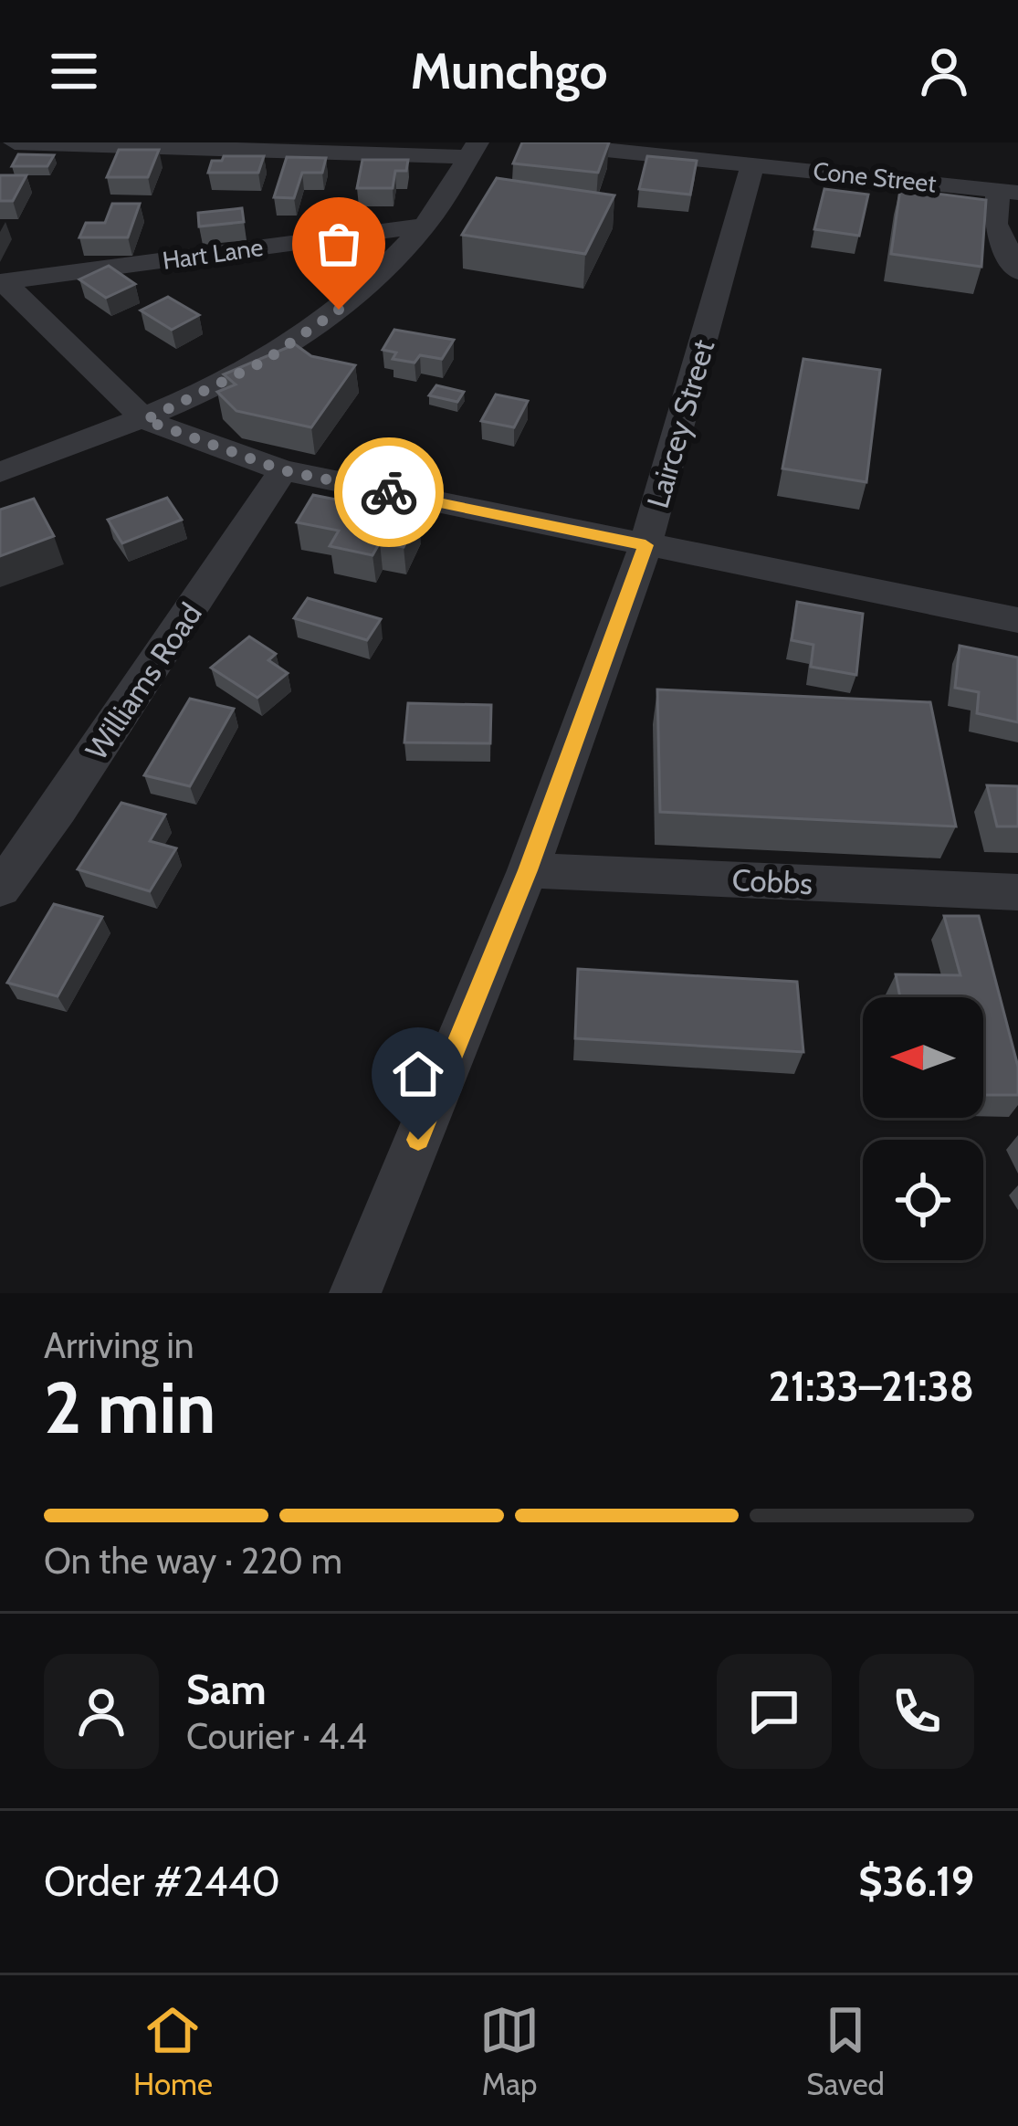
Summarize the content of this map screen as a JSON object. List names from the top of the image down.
{
  "streets": {
    "street": [
      "Cone Street",
      "Hart Lane",
      "Laircey Street",
      "Williams Road",
      "Cobbs"
    ]
  },
  "crossings": [
    ["Cone Street", "Laircey Street"],
    ["Laircey Street", "Cobbs"]
  ],
  "north": "left",
  "page": {
    "header": "Munchgo",
    "heading": ["2 min", "Arriving in", "21:33–21:38"],
    "panel": [
      "Sam",
      "Courier · 4.4",
      "Order #2440",
      "$36.19"
    ],
    "bar": "On the way · 220 m",
    "tabs": ["Home", "Map", "Saved"]
  }
}
